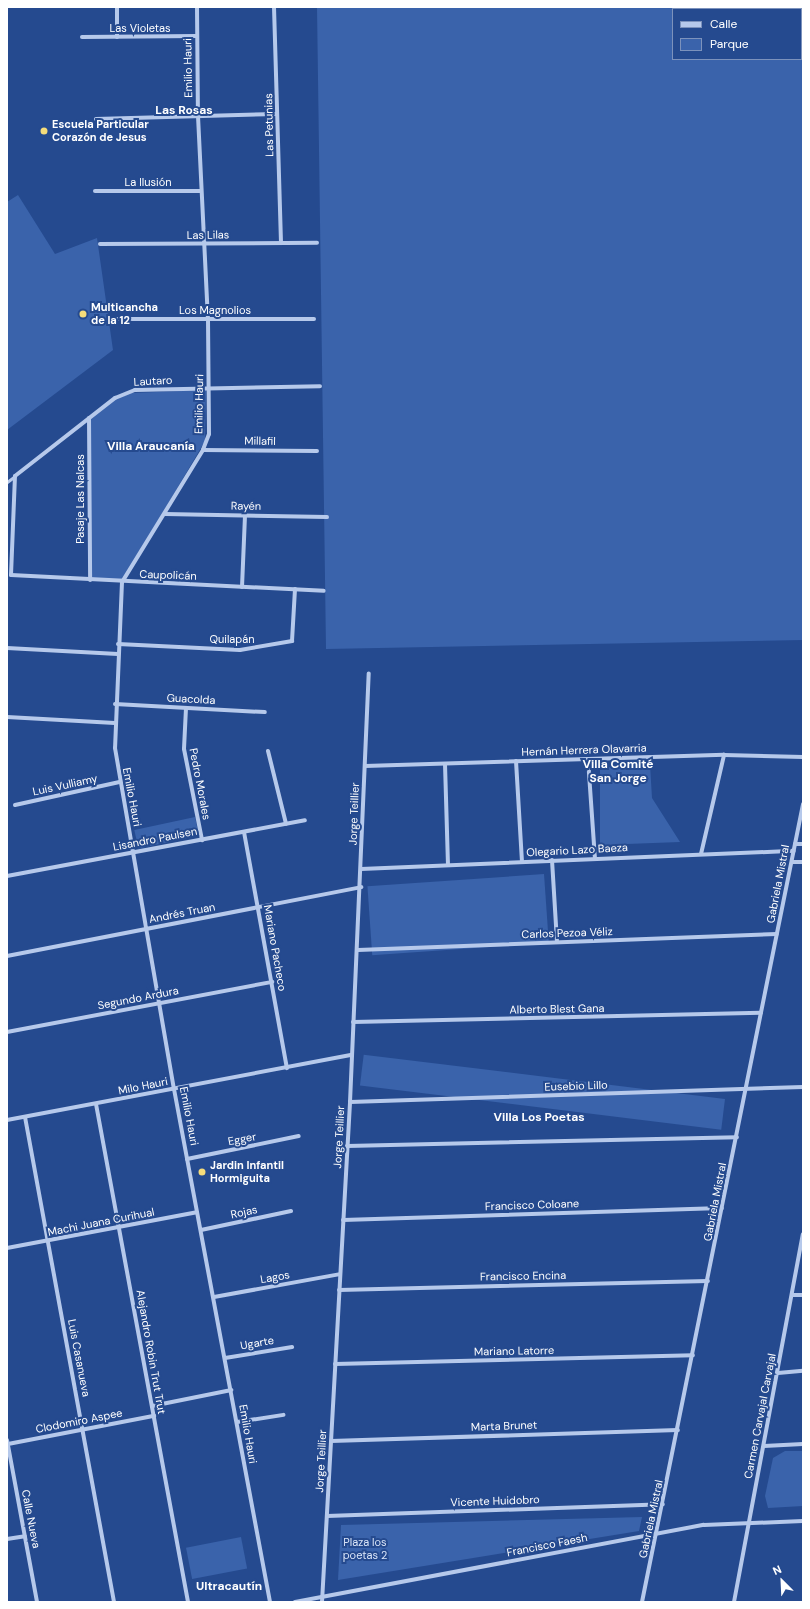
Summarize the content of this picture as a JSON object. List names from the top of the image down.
{
  "streets": {
    "street": [
      "Las Violetas",
      "Emilio Hauri",
      "Las Petunias",
      "La Ilusión",
      "Las Lilas",
      "Los Magnolios",
      "Lautaro",
      "Millafil",
      "Pasaje Las Nalcas",
      "Rayén",
      "Caupolicán",
      "Quilapán",
      "Guacolda",
      "Hernán Herrera Olavarria",
      "Pedro Morales",
      "Luis Vulliamy",
      "Jorge Teillier",
      "Lisandro Paulsen",
      "Olegario Lazo Baeza",
      "Gabriela Mistral",
      "Andrés Truan",
      "Carlos Pezoa Véliz",
      "Mariano Pacheco",
      "Segundo Ardura",
      "Alberto Blest Gana",
      "Milo Hauri",
      "Eusebio Lillo",
      "Egger",
      "Francisco Coloane",
      "Rojas",
      "Machi Juana Curihual",
      "Francisco Encina",
      "Lagos",
      "Ugarte",
      "Mariano Latorre",
      "Alejandro Robin Trut Trut",
      "Luis Casanueva",
      "Carmen Carvajal Carvajal",
      "Clodomiro Aspee",
      "Marta Brunet",
      "Vicente Huidobro",
      "Calle Nueva",
      "Francisco Faesh"
    ]
  },
  "crossings": [
    ["Las Violetas", "Emilio Hauri"],
    ["Emilio Hauri", "La Ilusión"],
    ["Emilio Hauri", "Las Lilas"],
    ["Emilio Hauri", "Los Magnolios"],
    ["Emilio Hauri", "Lautaro"],
    ["Emilio Hauri", "Millafil"],
    ["Emilio Hauri", "Rayén"],
    ["Emilio Hauri", "Caupolicán"],
    ["Emilio Hauri", "Quilapán"],
    ["Emilio Hauri", "Guacolda"],
    ["Emilio Hauri", "Luis Vulliamy"],
    ["Emilio Hauri", "Lisandro Paulsen"],
    ["Emilio Hauri", "Andrés Truan"],
    ["Emilio Hauri", "Segundo Ardura"],
    ["Emilio Hauri", "Milo Hauri"],
    ["Emilio Hauri", "Egger"],
    ["Emilio Hauri", "Rojas"],
    ["Emilio Hauri", "Machi Juana Curihual"],
    ["Emilio Hauri", "Lagos"],
    ["Emilio Hauri", "Ugarte"],
    ["Las Petunias", "Las Lilas"],
    ["Lautaro", "Pasaje Las Nalcas"],
    ["Pasaje Las Nalcas", "Caupolicán"],
    ["Caupolicán", "Quilapán"],
    ["Guacolda", "Pedro Morales"],
    ["Hernán Herrera Olavarria", "Jorge Teillier"],
    ["Pedro Morales", "Lisandro Paulsen"],
    ["Jorge Teillier", "Olegario Lazo Baeza"],
    ["Jorge Teillier", "Andrés Truan"],
    ["Jorge Teillier", "Carlos Pezoa Véliz"],
    ["Jorge Teillier", "Alberto Blest Gana"],
    ["Jorge Teillier", "Milo Hauri"],
    ["Jorge Teillier", "Eusebio Lillo"],
    ["Jorge Teillier", "Francisco Coloane"],
    ["Jorge Teillier", "Francisco Encina"],
    ["Jorge Teillier", "Lagos"],
    ["Jorge Teillier", "Mariano Latorre"],
    ["Jorge Teillier", "Marta Brunet"],
    ["Jorge Teillier", "Vicente Huidobro"],
    ["Jorge Teillier", "Francisco Faesh"],
    ["Lisandro Paulsen", "Mariano Pacheco"],
    ["Olegario Lazo Baeza", "Gabriela Mistral"],
    ["Gabriela Mistral", "Carlos Pezoa Véliz"],
    ["Gabriela Mistral", "Alberto Blest Gana"],
    ["Gabriela Mistral", "Eusebio Lillo"],
    ["Gabriela Mistral", "Francisco Coloane"],
    ["Gabriela Mistral", "Francisco Encina"],
    ["Gabriela Mistral", "Mariano Latorre"],
    ["Gabriela Mistral", "Marta Brunet"],
    ["Gabriela Mistral", "Vicente Huidobro"],
    ["Gabriela Mistral", "Francisco Faesh"],
    ["Andrés Truan", "Mariano Pacheco"],
    ["Mariano Pacheco", "Segundo Ardura"],
    ["Mariano Pacheco", "Milo Hauri"],
    ["Milo Hauri", "Alejandro Robin Trut Trut"],
    ["Milo Hauri", "Luis Casanueva"],
    ["Machi Juana Curihual", "Alejandro Robin Trut Trut"],
    ["Machi Juana Curihual", "Luis Casanueva"],
    ["Alejandro Robin Trut Trut", "Clodomiro Aspee"],
    ["Luis Casanueva", "Clodomiro Aspee"],
    ["Carmen Carvajal Carvajal", "Francisco Faesh"],
    ["Clodomiro Aspee", "Calle Nueva"]
  ],
  "districts": [
    "Las Rosas",
    "Villa Araucanía",
    "Villa Comité San Jorge",
    "Villa Los Poetas",
    "Ultracautín"
  ],
  "parks": ["Plaza los poetas 2"],
  "places": ["Escuela Particular Corazón de Jesus", "Multicancha de la 12", "Jardin Infantil Hormiguita"],
  "legend": ["Calle", "Parque"],
  "north": "top left"
}
